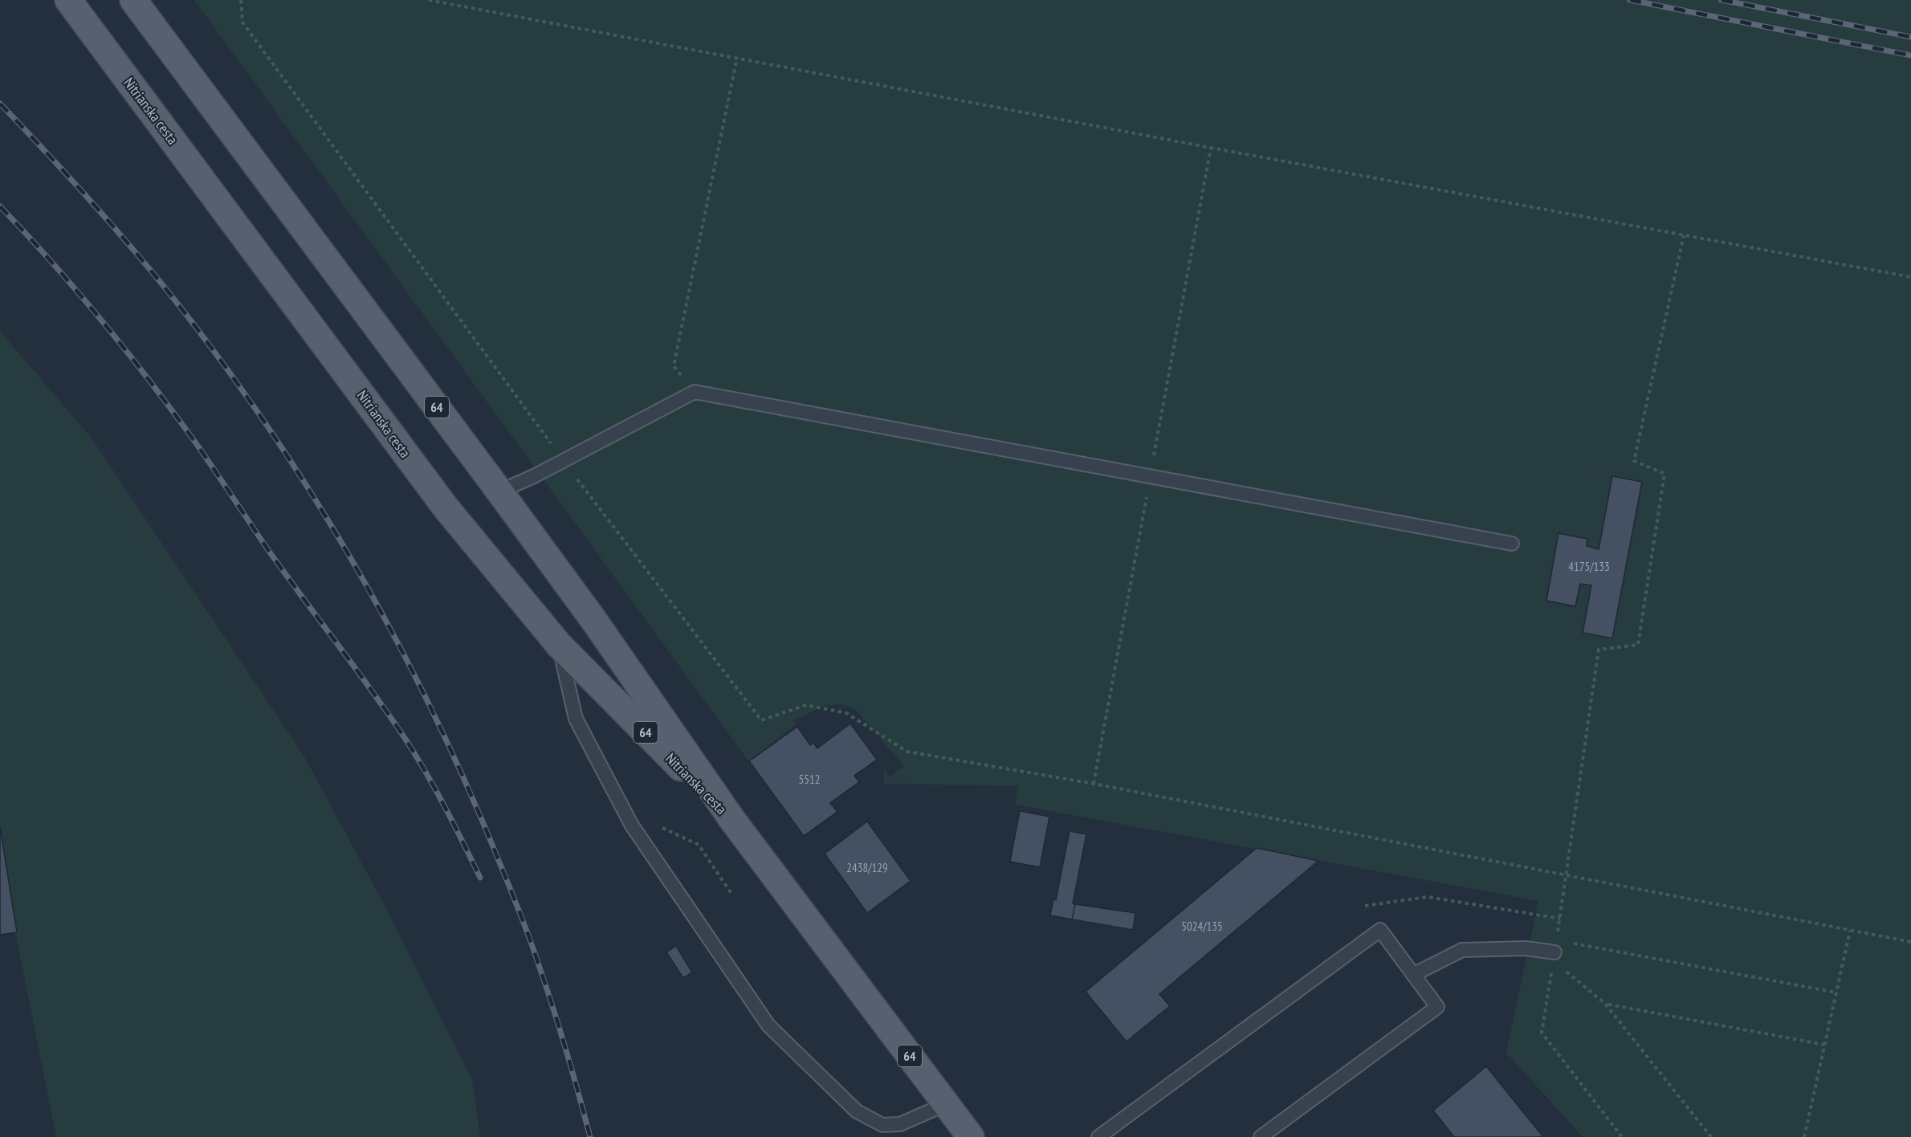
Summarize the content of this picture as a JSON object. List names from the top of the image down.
{
  "streets": {
    "main road": ["Nitrianska cesta", "64"]
  },
  "house_numbers": [
    "4175/133",
    "5512",
    "2438/129",
    "5024/135"
  ]
}
